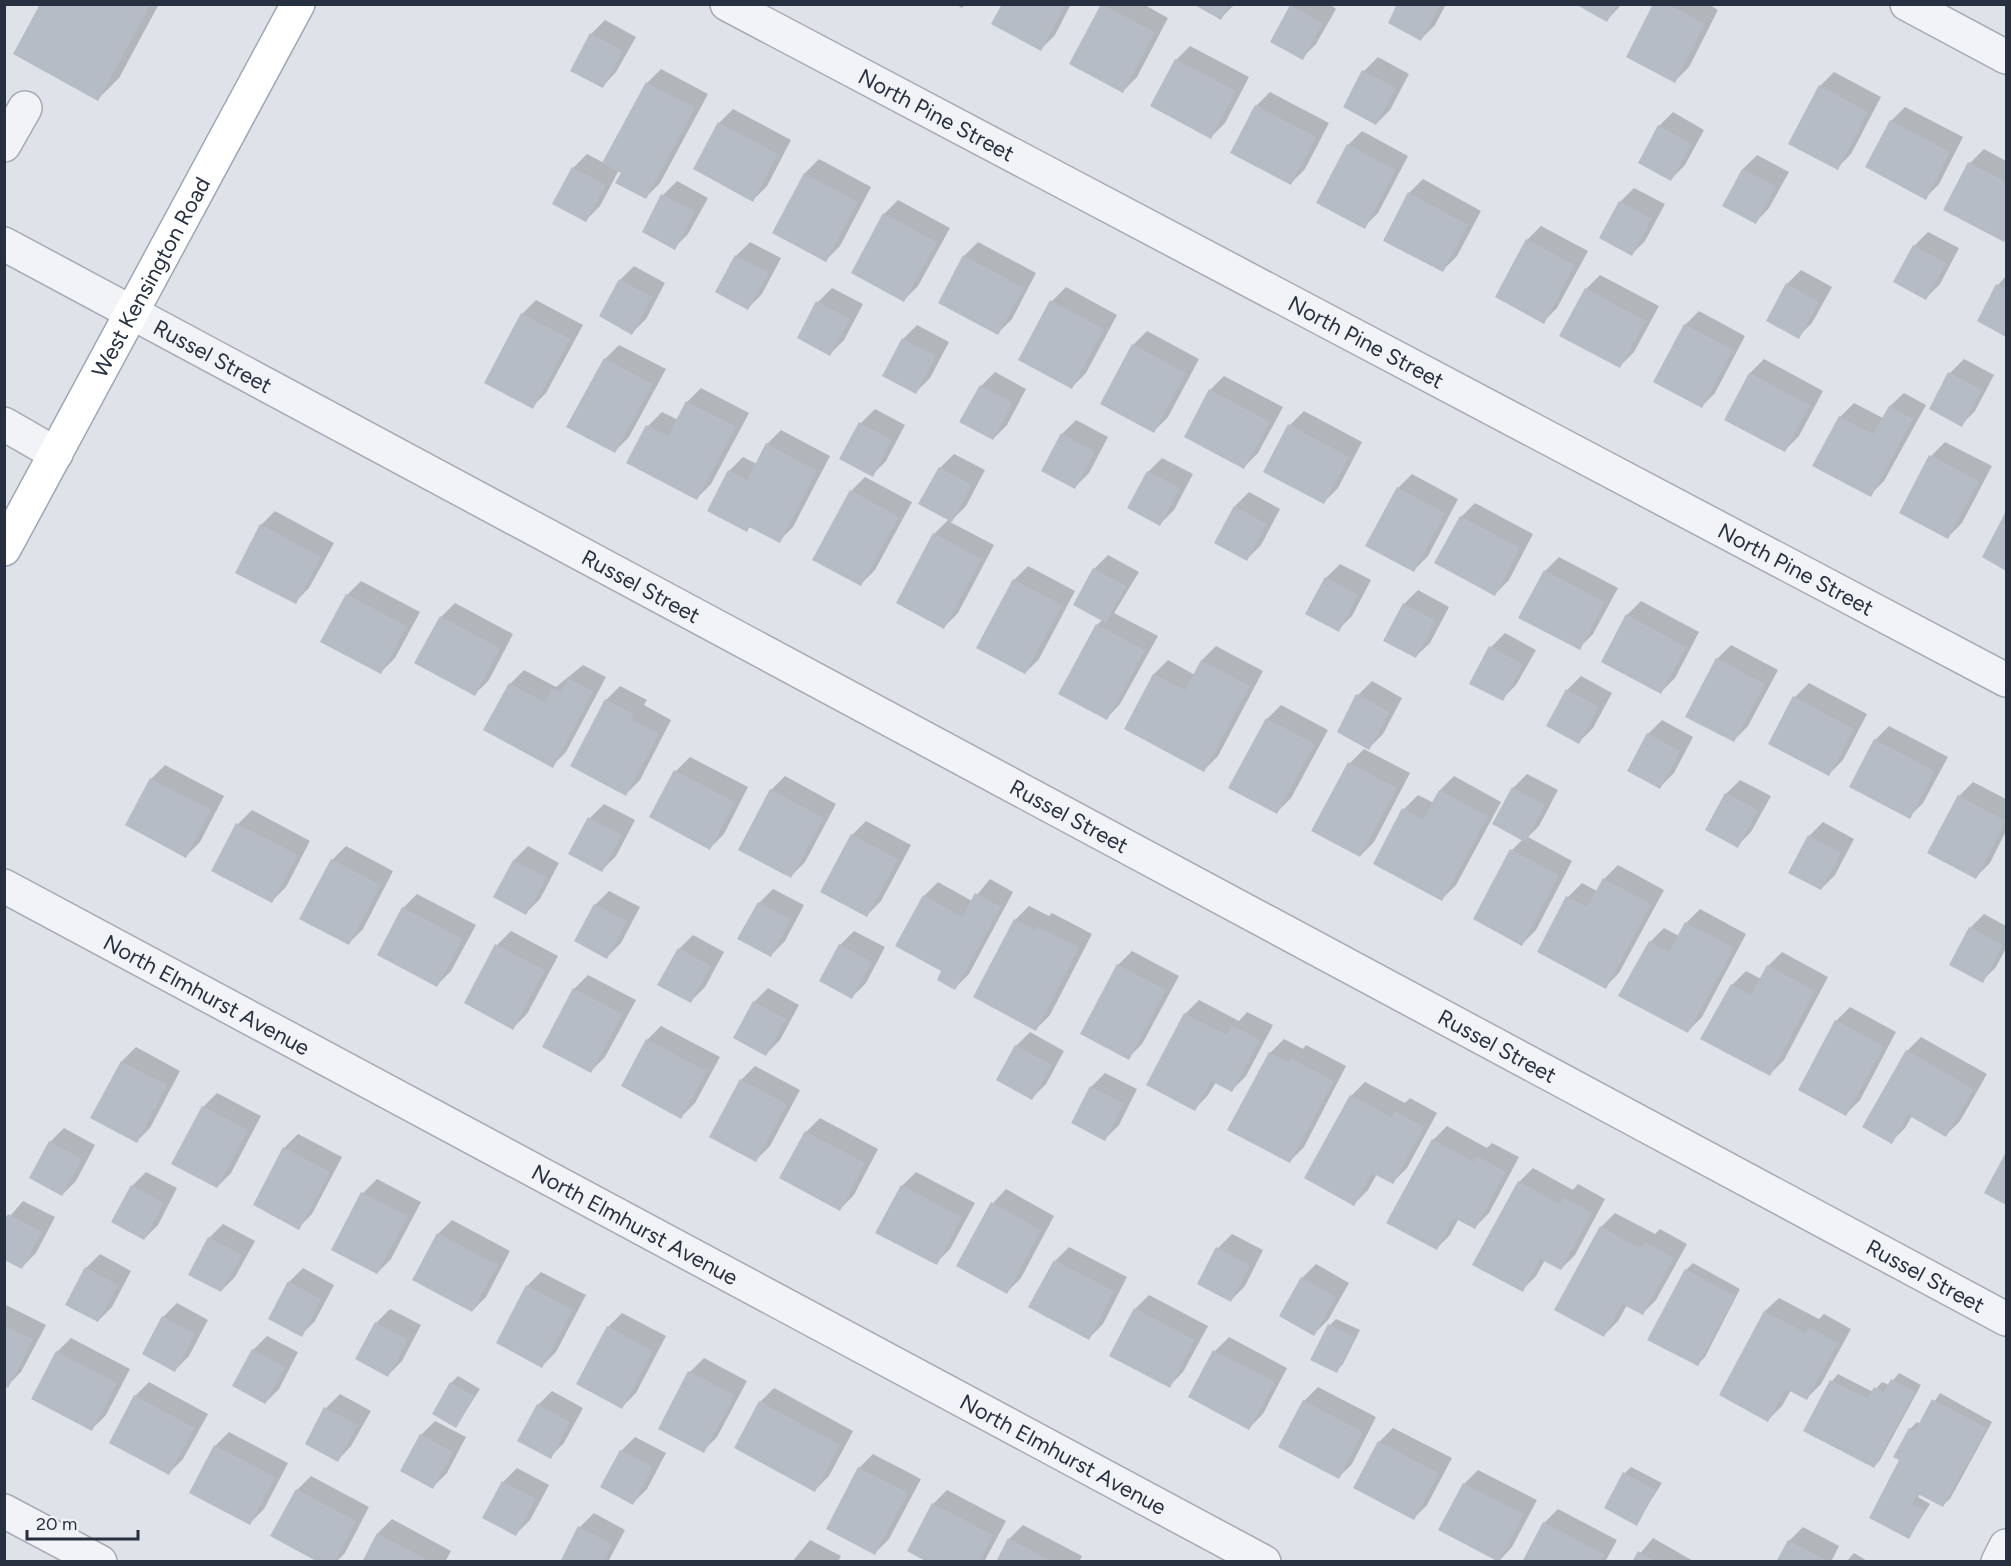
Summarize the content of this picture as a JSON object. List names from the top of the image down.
{
  "streets": {
    "main road": ["West Kensington Road"],
    "street": ["North Pine Street", "Russel Street", "North Elmhurst Avenue"]
  },
  "crossings": [
    ["West Kensington Road", "Russel Street"]
  ],
  "scale_bar": "20 m"
}
